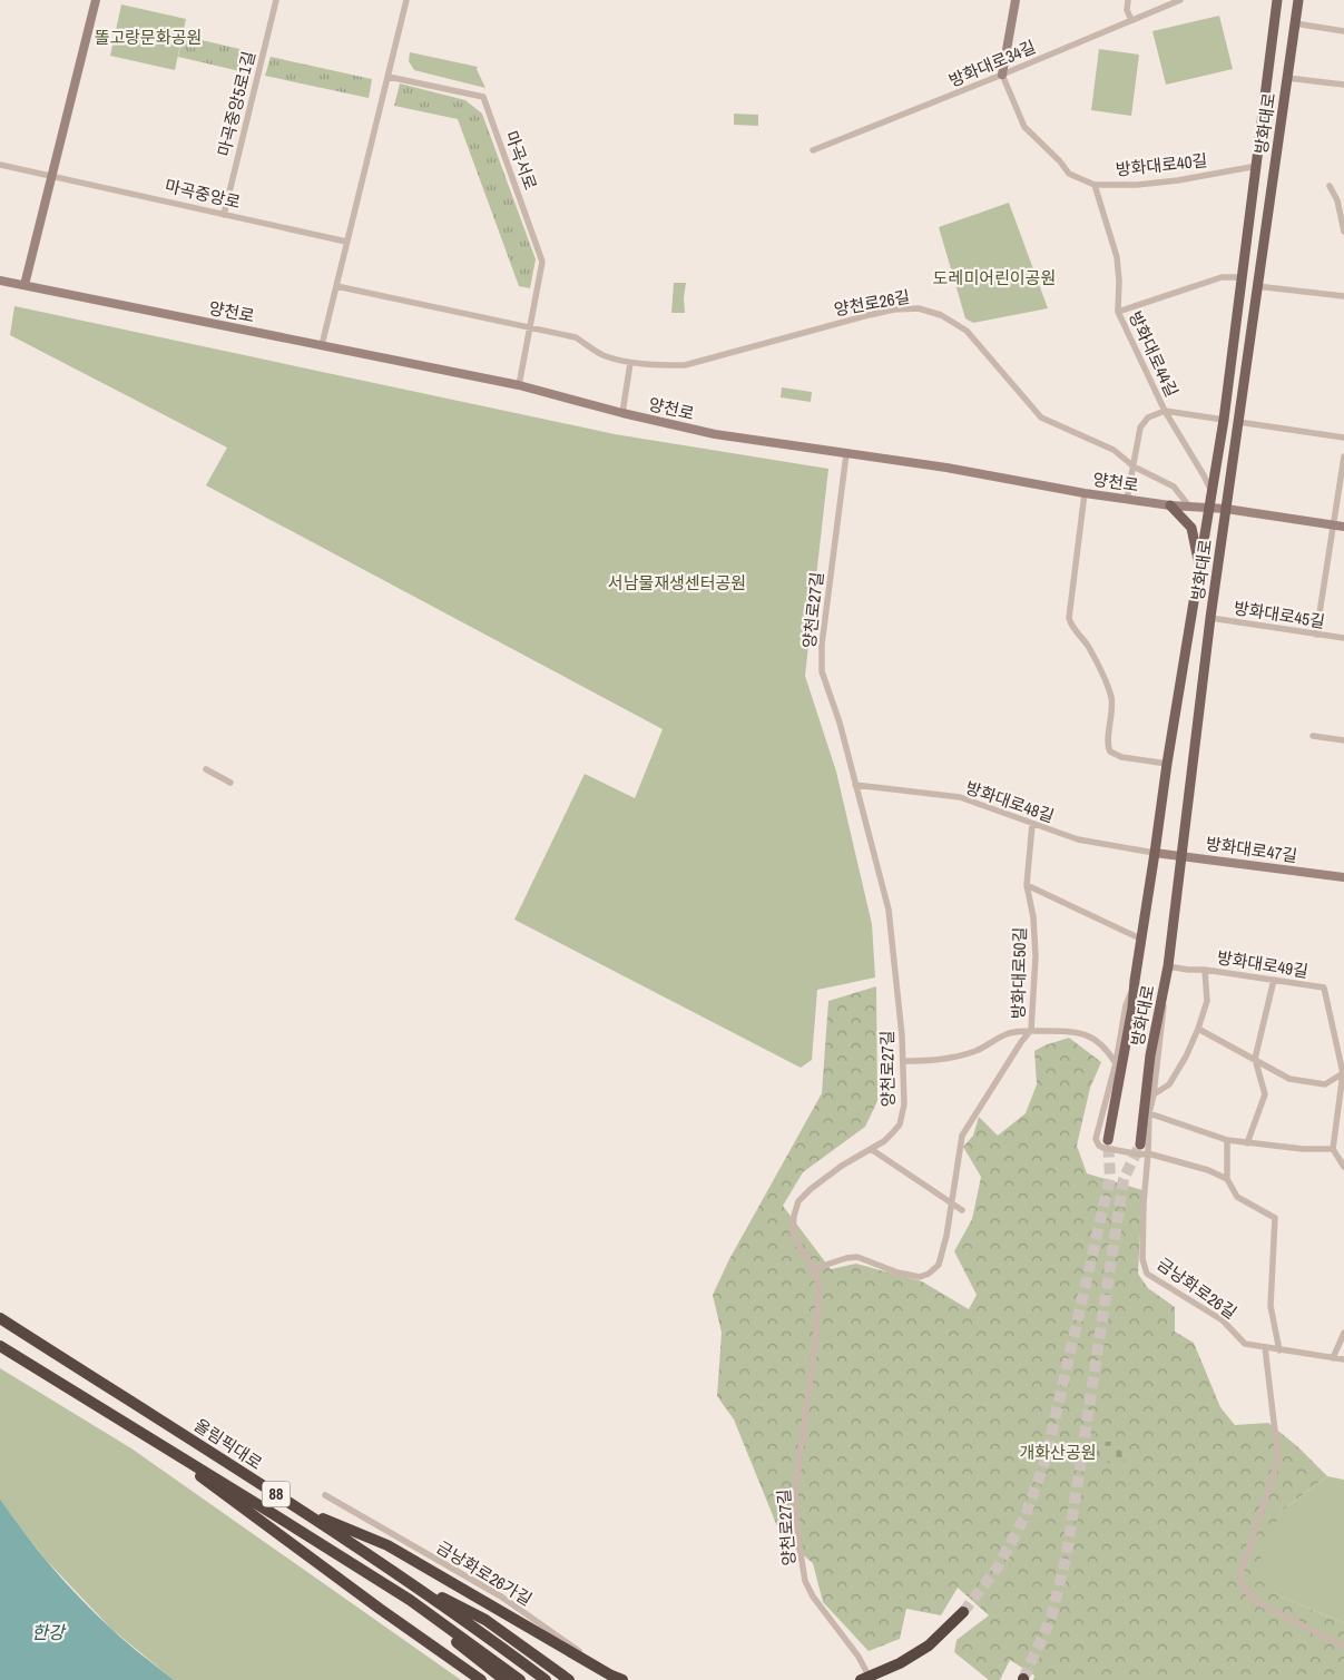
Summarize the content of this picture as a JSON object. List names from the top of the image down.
{
  "streets": {
    "highway": ["올림픽대로", "88"],
    "main road": ["방화대로", "양천로", "방화대로47길"],
    "street": [
      "방화대로34길",
      "마곡중앙5로1길",
      "마곡서로",
      "방화대로40길",
      "마곡중앙로",
      "양천로26길",
      "방화대로44길",
      "양천로27길",
      "방화대로45길",
      "방화대로48길",
      "방화대로49길",
      "방화대로50길",
      "금낭화로26길",
      "금낭화로26가길"
    ]
  },
  "crossings": [
    ["방화대로34길", "방화대로40길"],
    ["마곡중앙5로1길", "마곡중앙로"],
    ["방화대로", "방화대로40길"],
    ["방화대로", "양천로"],
    ["방화대로", "방화대로44길"],
    ["방화대로", "방화대로45길"],
    ["방화대로", "방화대로48길"],
    ["방화대로", "방화대로47길"],
    ["방화대로", "방화대로49길"],
    ["마곡서로", "양천로"],
    ["방화대로40길", "방화대로44길"],
    ["양천로26길", "양천로"],
    ["양천로", "양천로27길"],
    ["양천로27길", "방화대로48길"],
    ["방화대로48길", "방화대로47길"],
    ["방화대로48길", "방화대로50길"]
  ],
  "water": ["한강"],
  "parks": [
    "똘고랑문화공원",
    "도레미어린이공원",
    "서남물재생센터공원",
    "개화산공원"
  ]
}
